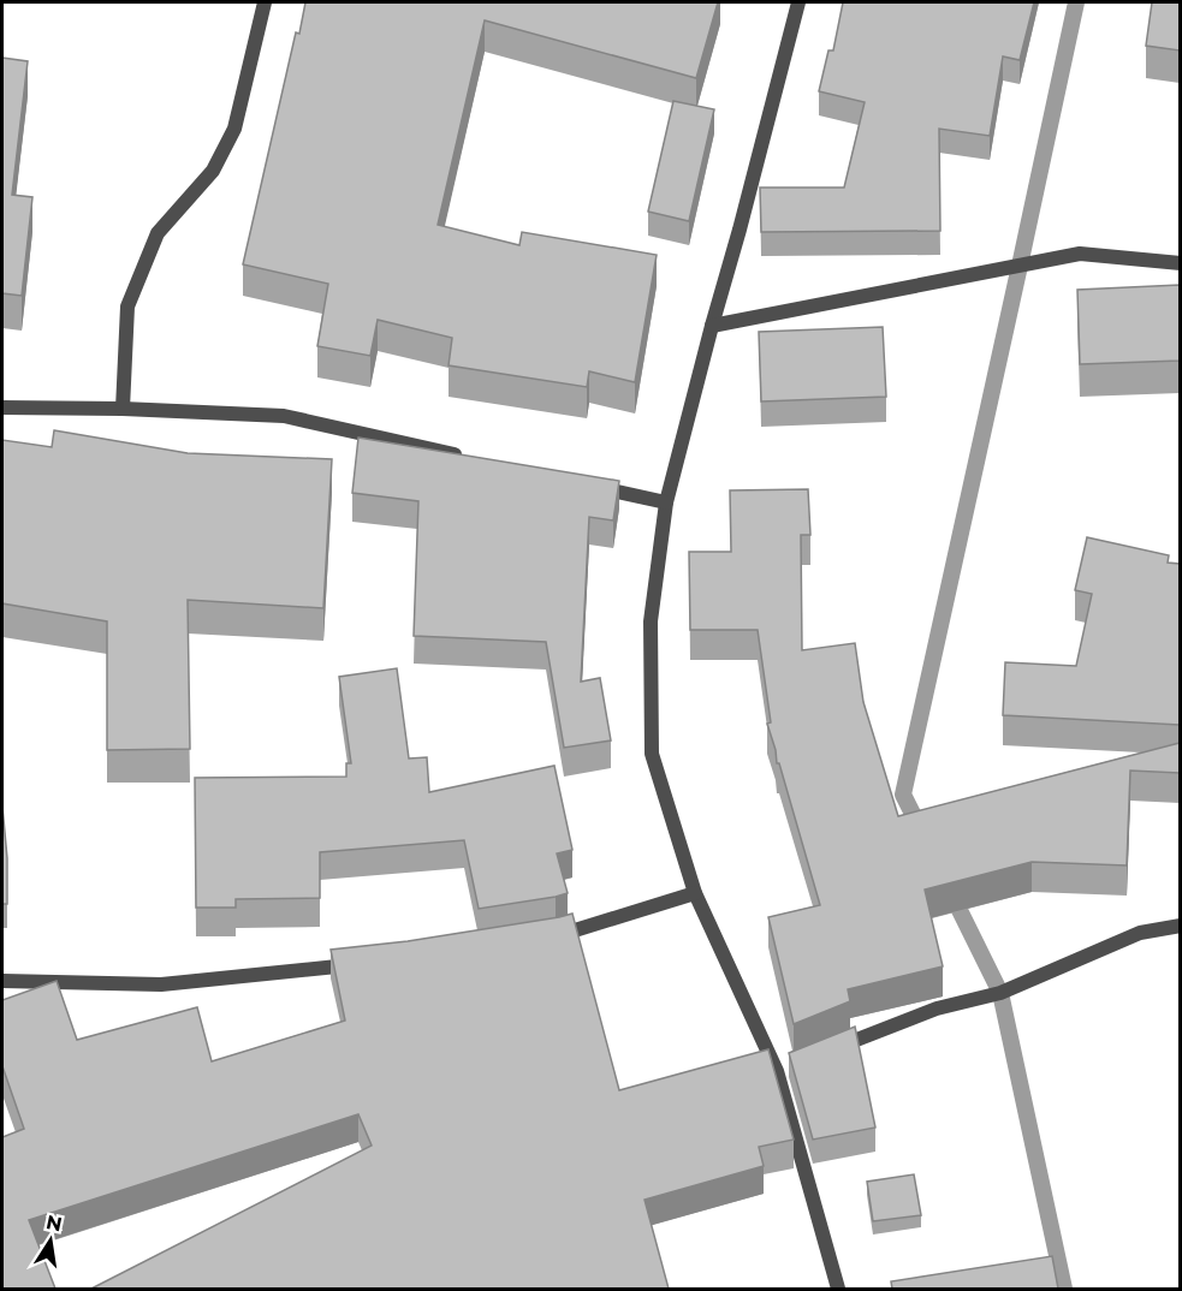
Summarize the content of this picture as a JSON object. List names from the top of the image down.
{
  "north": "top"
}
